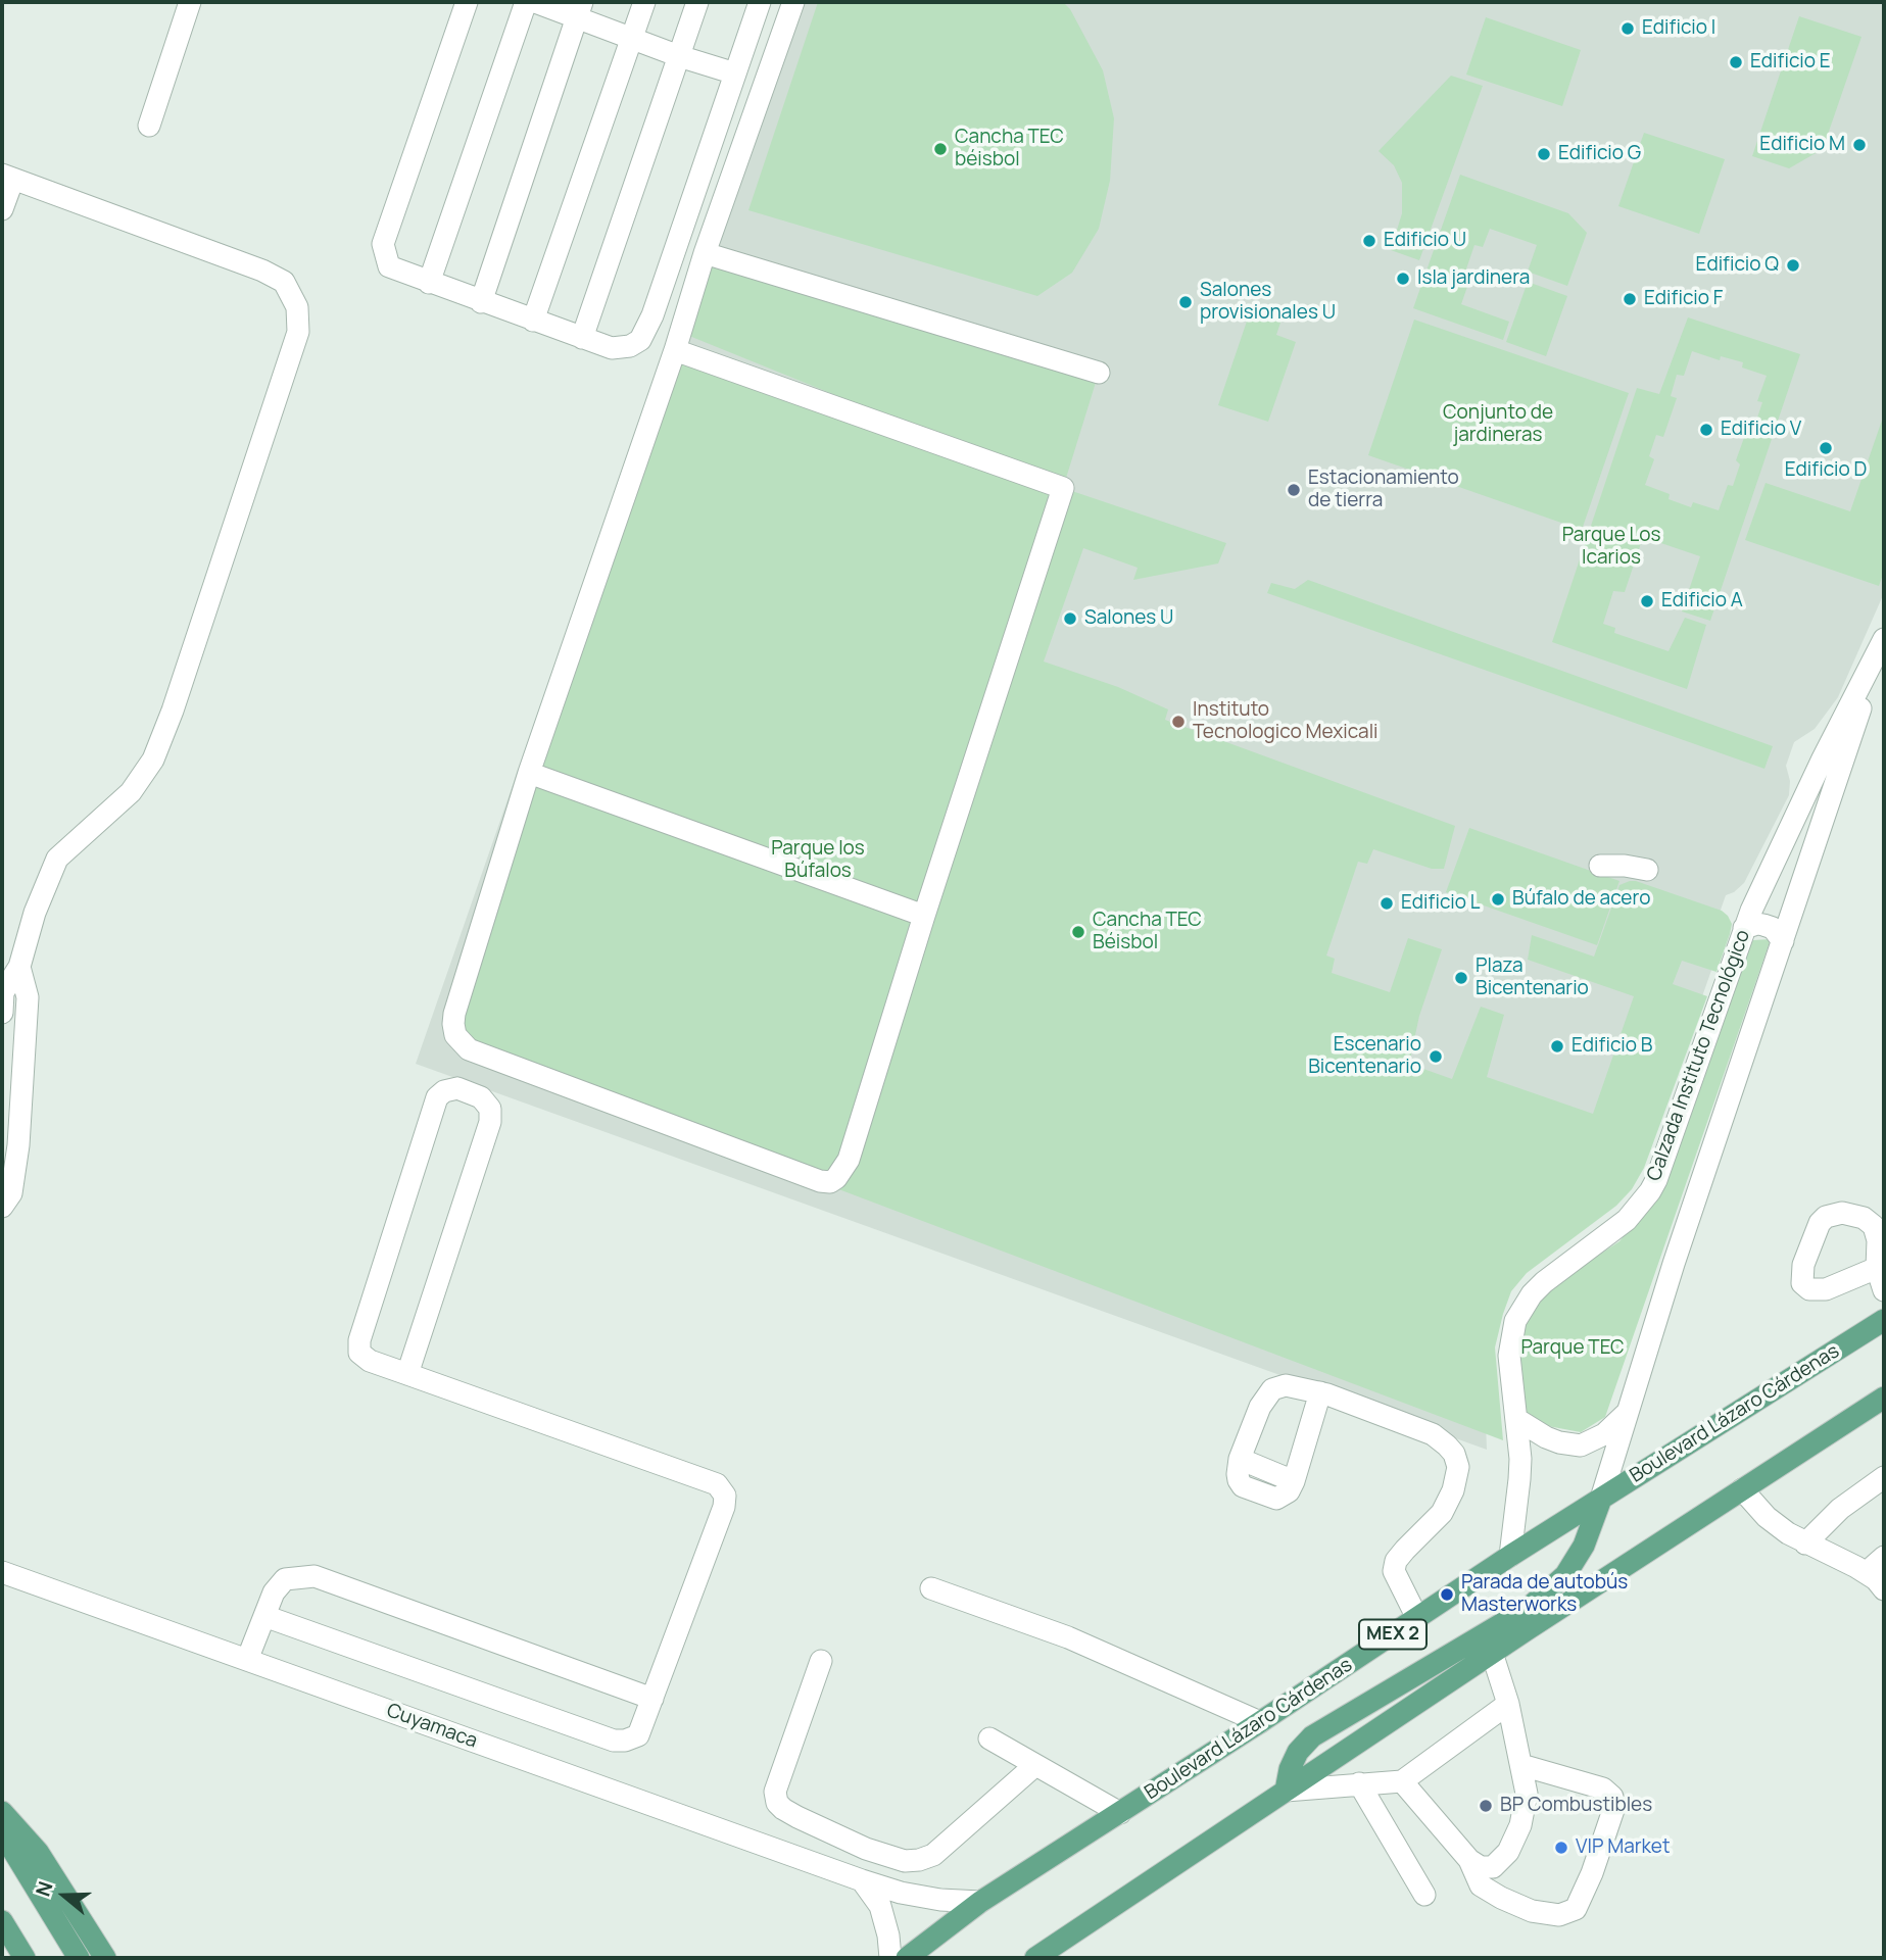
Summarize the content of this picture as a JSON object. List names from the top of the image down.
{
  "streets": {
    "main road": ["Boulevard Lázaro Cárdenas", "MEX 2"],
    "street": ["Calzada Instituto Tecnológico", "Cuyamaca"]
  },
  "crossings": [
    ["Calzada Instituto Tecnológico", "Boulevard Lázaro Cárdenas"],
    ["Boulevard Lázaro Cárdenas", "Cuyamaca"]
  ],
  "parks": [
    "Conjunto de jardineras",
    "Parque Los Icarios",
    "Parque los Búfalos",
    "Parque TEC"
  ],
  "places": [
    "Edificio I",
    "Edificio E",
    "Edificio M",
    "Cancha TEC béisbol",
    "Edificio G",
    "Edificio U",
    "Edificio Q",
    "Isla jardinera",
    "Edificio F",
    "Salones provisionales U",
    "Edificio V",
    "Edificio D",
    "Estacionamiento de tierra",
    "Edificio A",
    "Salones U",
    "Instituto Tecnologico Mexicali",
    "Búfalo de acero",
    "Edificio L",
    "Cancha TEC Béisbol",
    "Plaza Bicentenario",
    "Edificio B",
    "Escenario Bicentenario",
    "Parada de autobús Masterworks",
    "BP Combustibles",
    "VIP Market"
  ],
  "north": "left"
}
